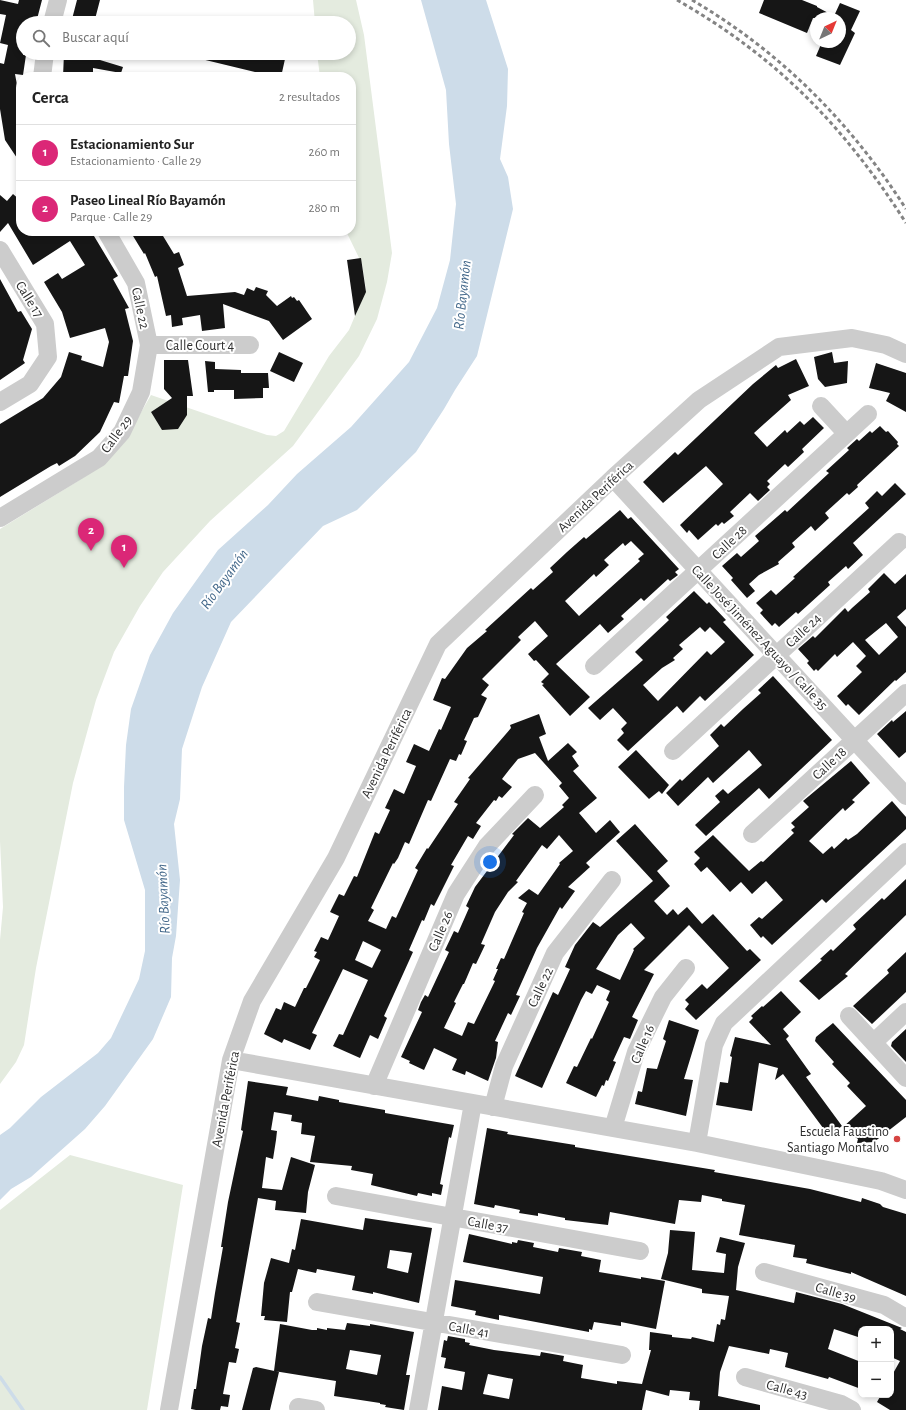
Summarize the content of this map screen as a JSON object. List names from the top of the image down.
{
  "streets": {
    "street": [
      "Calle 17",
      "Calle 22",
      "Calle Court 4",
      "Calle 29",
      "Avenida Periférica",
      "Calle 28",
      "Calle 24",
      "Calle José Jiménez Aguayo / Calle 35",
      "Calle 18",
      "Calle 26",
      "Calle 16",
      "Calle 37",
      "Calle 39",
      "Calle 41",
      "Calle 43"
    ]
  },
  "crossings": [
    ["Calle 22", "Calle Court 4"],
    ["Calle 22", "Calle 29"],
    ["Calle Court 4", "Calle 29"],
    ["Avenida Periférica", "Calle José Jiménez Aguayo / Calle 35"],
    ["Calle 28", "Calle José Jiménez Aguayo / Calle 35"],
    ["Calle 24", "Calle José Jiménez Aguayo / Calle 35"],
    ["Calle José Jiménez Aguayo / Calle 35", "Calle 18"]
  ],
  "water": ["Río Bayamón"],
  "places": ["Escuela Faustino Santiago Montalvo"],
  "north": "top right",
  "page": {
    "search": "Buscar aquí",
    "heading": ["Cerca", "2 resultados"],
    "list": [
      {
        "mark": "1",
        "name": "Estacionamiento Sur",
        "note": "Estacionamiento · Calle 29",
        "value": "260 m"
      },
      {
        "mark": "2",
        "name": "Paseo Lineal Río Bayamón",
        "note": "Parque · Calle 29",
        "value": "280 m"
      }
    ],
    "pins": ["2", "1"],
    "map_buttons": ["+", "−"]
  }
}
